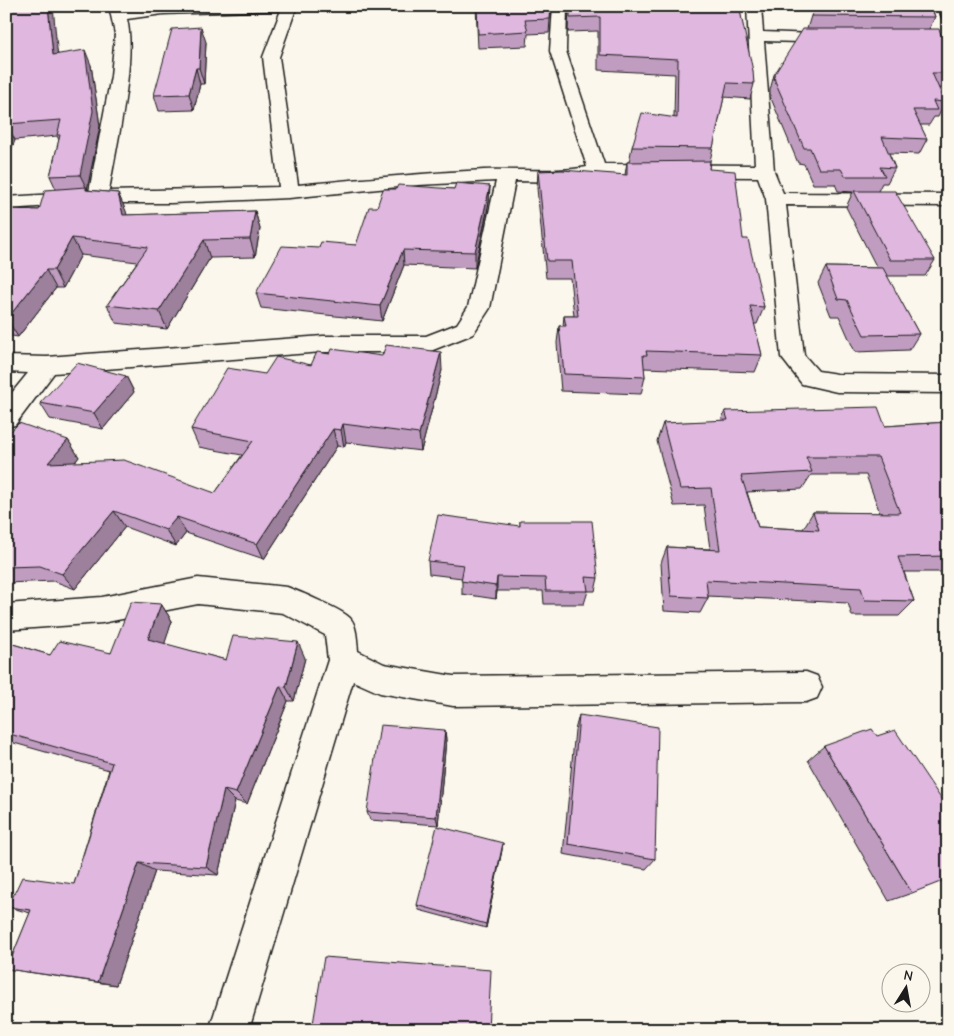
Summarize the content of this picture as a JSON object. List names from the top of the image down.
{
  "north": "top"
}
